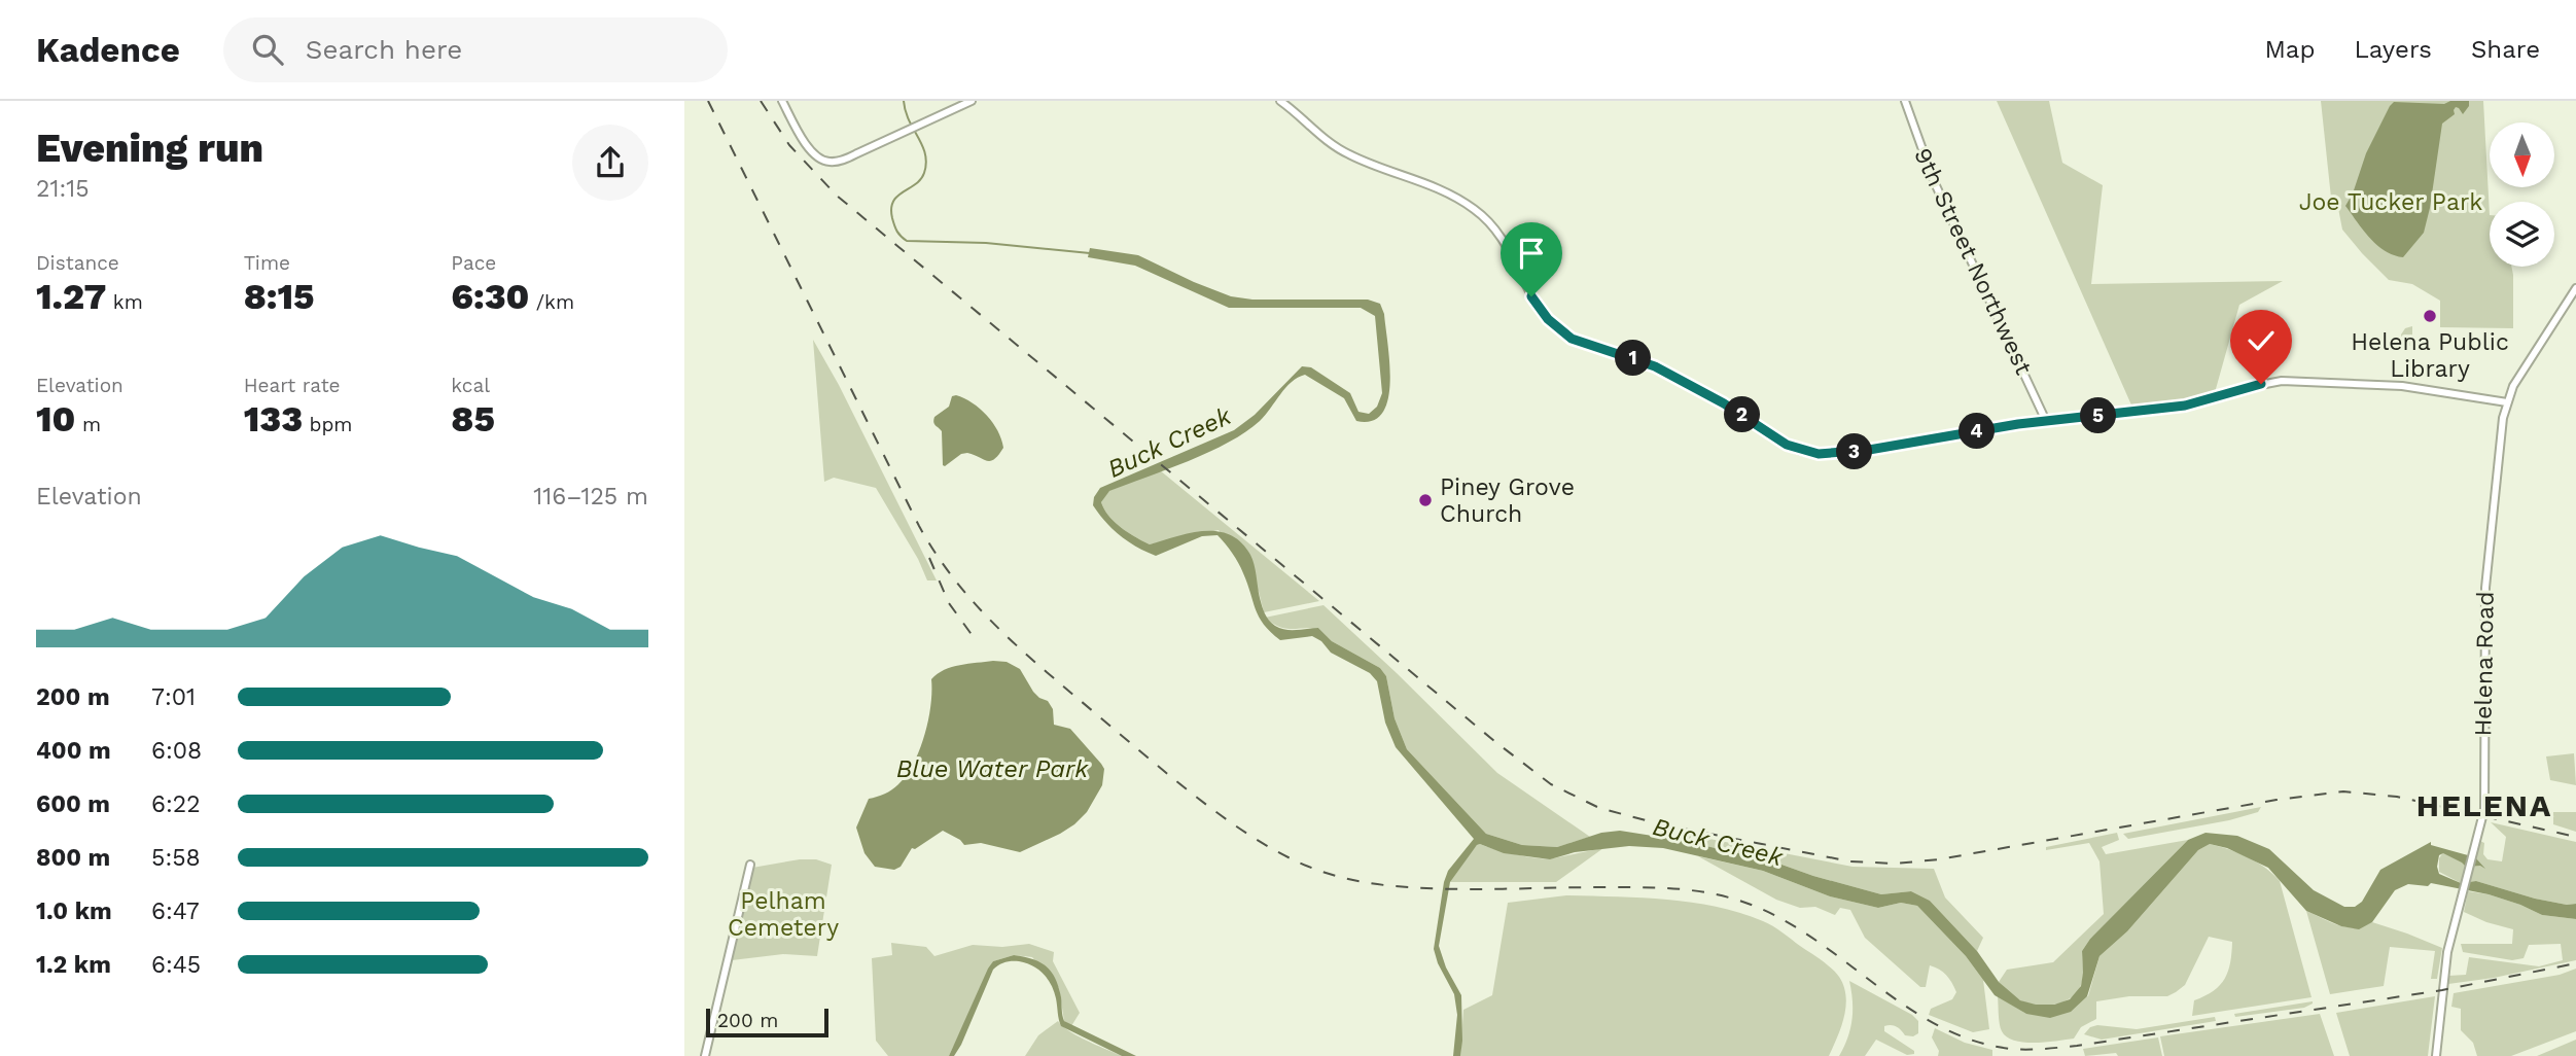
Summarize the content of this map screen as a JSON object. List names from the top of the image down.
{
  "streets": {
    "street": ["9th Street Northwest", "Helena Road"]
  },
  "districts": ["HELENA"],
  "water": ["Buck Creek", "Blue Water Park"],
  "parks": ["Joe Tucker Park", "Pelham Cemetery"],
  "places": ["Helena Public Library", "Piney Grove Church"],
  "scale_bar": "200 m",
  "north": "bottom",
  "page": {
    "header": "Kadence",
    "search": "Search here",
    "nav": ["Map", "Layers", "Share"],
    "heading": ["Evening run", "21:15"],
    "stats": [
      ["Distance", "1.27 km"],
      ["Time", "8:15"],
      ["Pace", "6:30 /km"],
      ["Elevation", "10 m"],
      ["Heart rate", "133 bpm"],
      ["kcal", "85"]
    ],
    "pins": [
      "1",
      "2",
      "5",
      "4",
      "3"
    ],
    "chart": ["Elevation", "116–125 m"],
    "list": [
      {
        "name": "200 m",
        "note": "7:01"
      },
      {
        "name": "400 m",
        "note": "6:08"
      },
      {
        "name": "600 m",
        "note": "6:22"
      },
      {
        "name": "800 m",
        "note": "5:58"
      },
      {
        "name": "1.0 km",
        "note": "6:47"
      },
      {
        "name": "1.2 km",
        "note": "6:45"
      }
    ],
    "scale": "200 m"
  }
}
